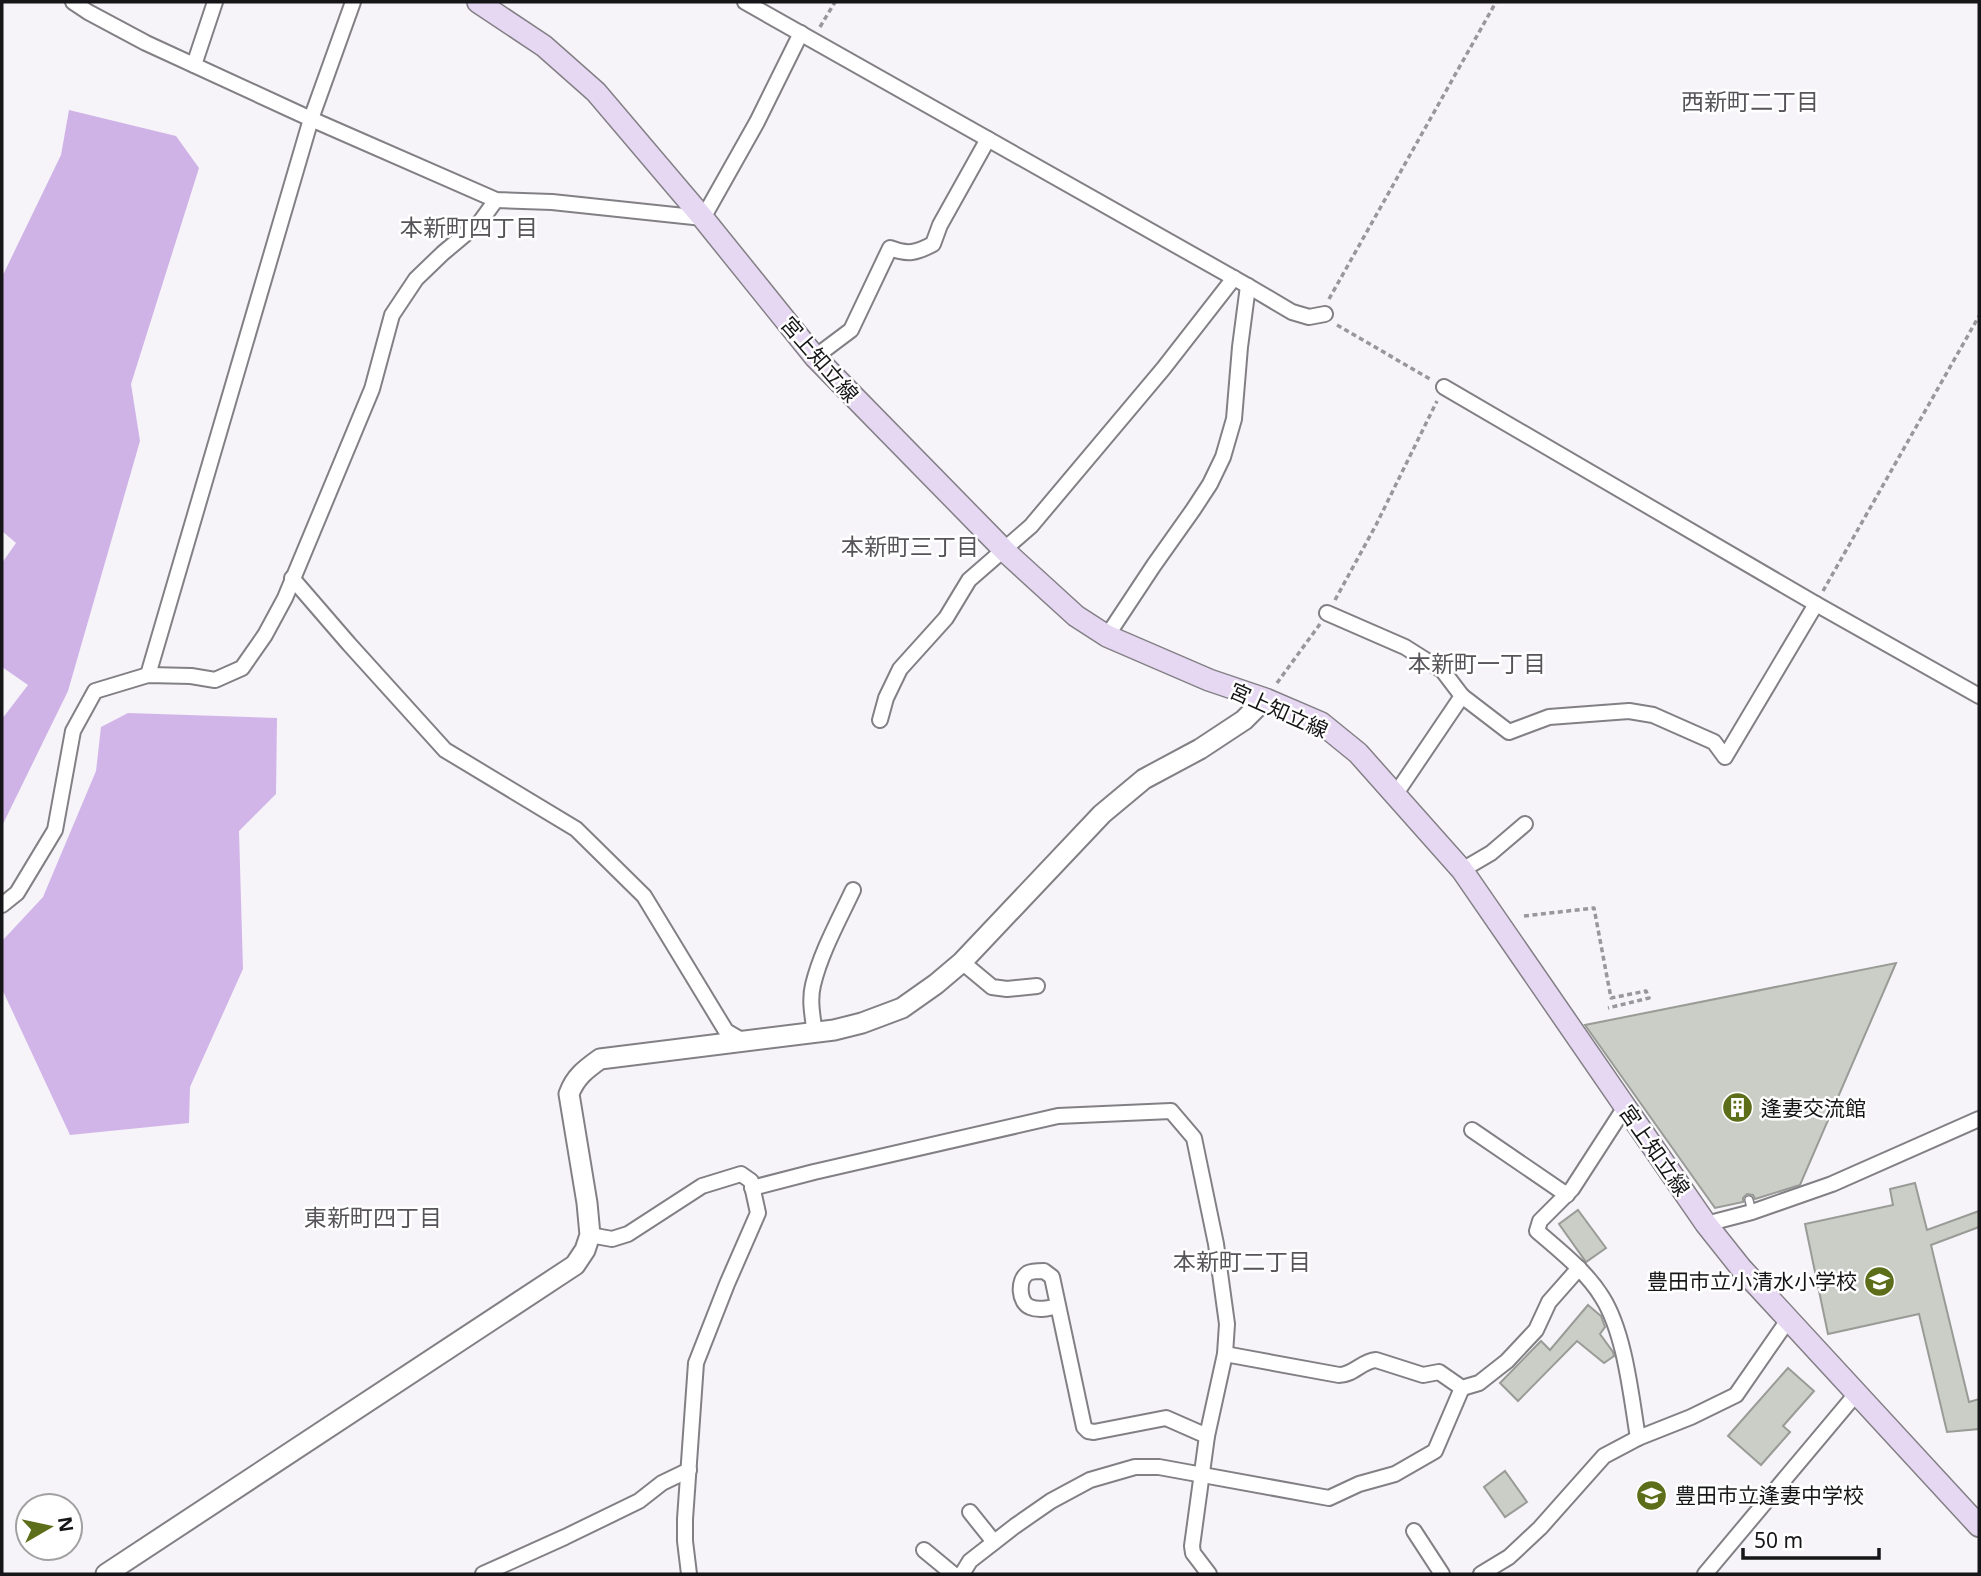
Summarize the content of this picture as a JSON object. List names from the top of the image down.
{
  "streets": {
    "main road": ["宮上知立線"]
  },
  "districts": [
    "西新町二丁目",
    "本新町四丁目",
    "本新町三丁目",
    "本新町一丁目",
    "東新町四丁目",
    "本新町二丁目"
  ],
  "places": {
    "building": ["逢妻交流館"],
    "school or university": ["豊田市立小清水小学校", "豊田市立逢妻中学校"]
  },
  "scale_bar": "50 m",
  "north": "right"
}
